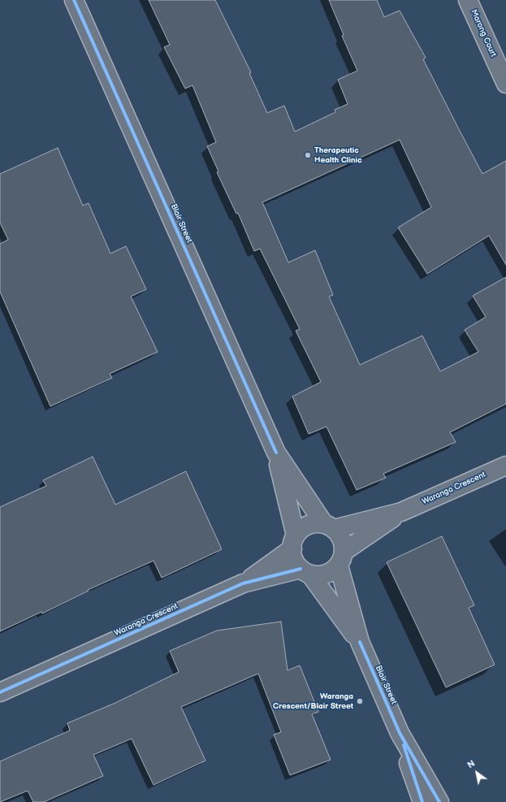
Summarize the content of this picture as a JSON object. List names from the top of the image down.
{
  "streets": {
    "street": ["Marong Court", "Blair Street", "Waranga Crescent"]
  },
  "crossings": [
    ["Blair Street", "Waranga Crescent"]
  ],
  "places": ["Therapeutic Health Clinic", "Waranga Crescent/Blair Street"],
  "north": "top left"
}
